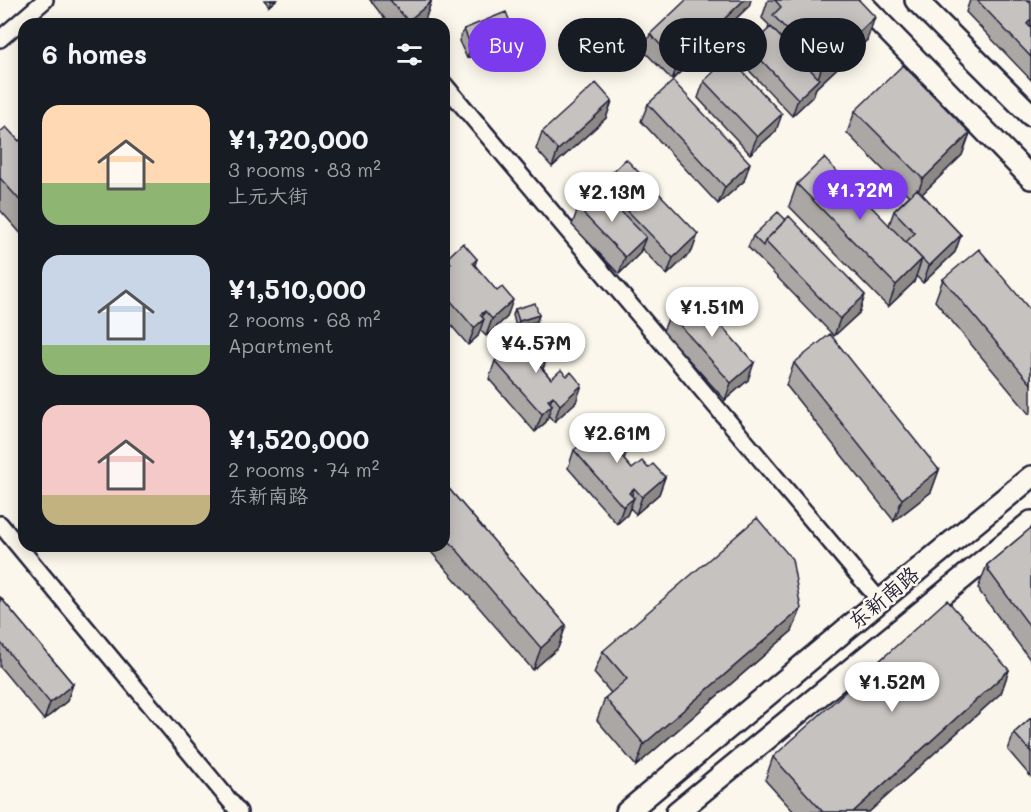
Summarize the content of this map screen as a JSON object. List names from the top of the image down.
{
  "streets": {
    "main road": ["东新南路"]
  },
  "page": {
    "chip": [
      "Buy",
      "Rent",
      "Filters",
      "New"
    ],
    "heading": "6 homes",
    "list": [
      {
        "name": "¥1,720,000",
        "note": "3 rooms · 83 m² · 上元大街"
      },
      {
        "name": "¥1,510,000",
        "note": "2 rooms · 68 m² · Apartment"
      },
      {
        "name": "¥1,520,000",
        "note": "2 rooms · 74 m² · 东新南路"
      }
    ],
    "price": [
      "¥1.72M",
      "¥2.13M",
      "¥1.51M",
      "¥4.57M",
      "¥2.61M",
      "¥1.52M"
    ]
  }
}
